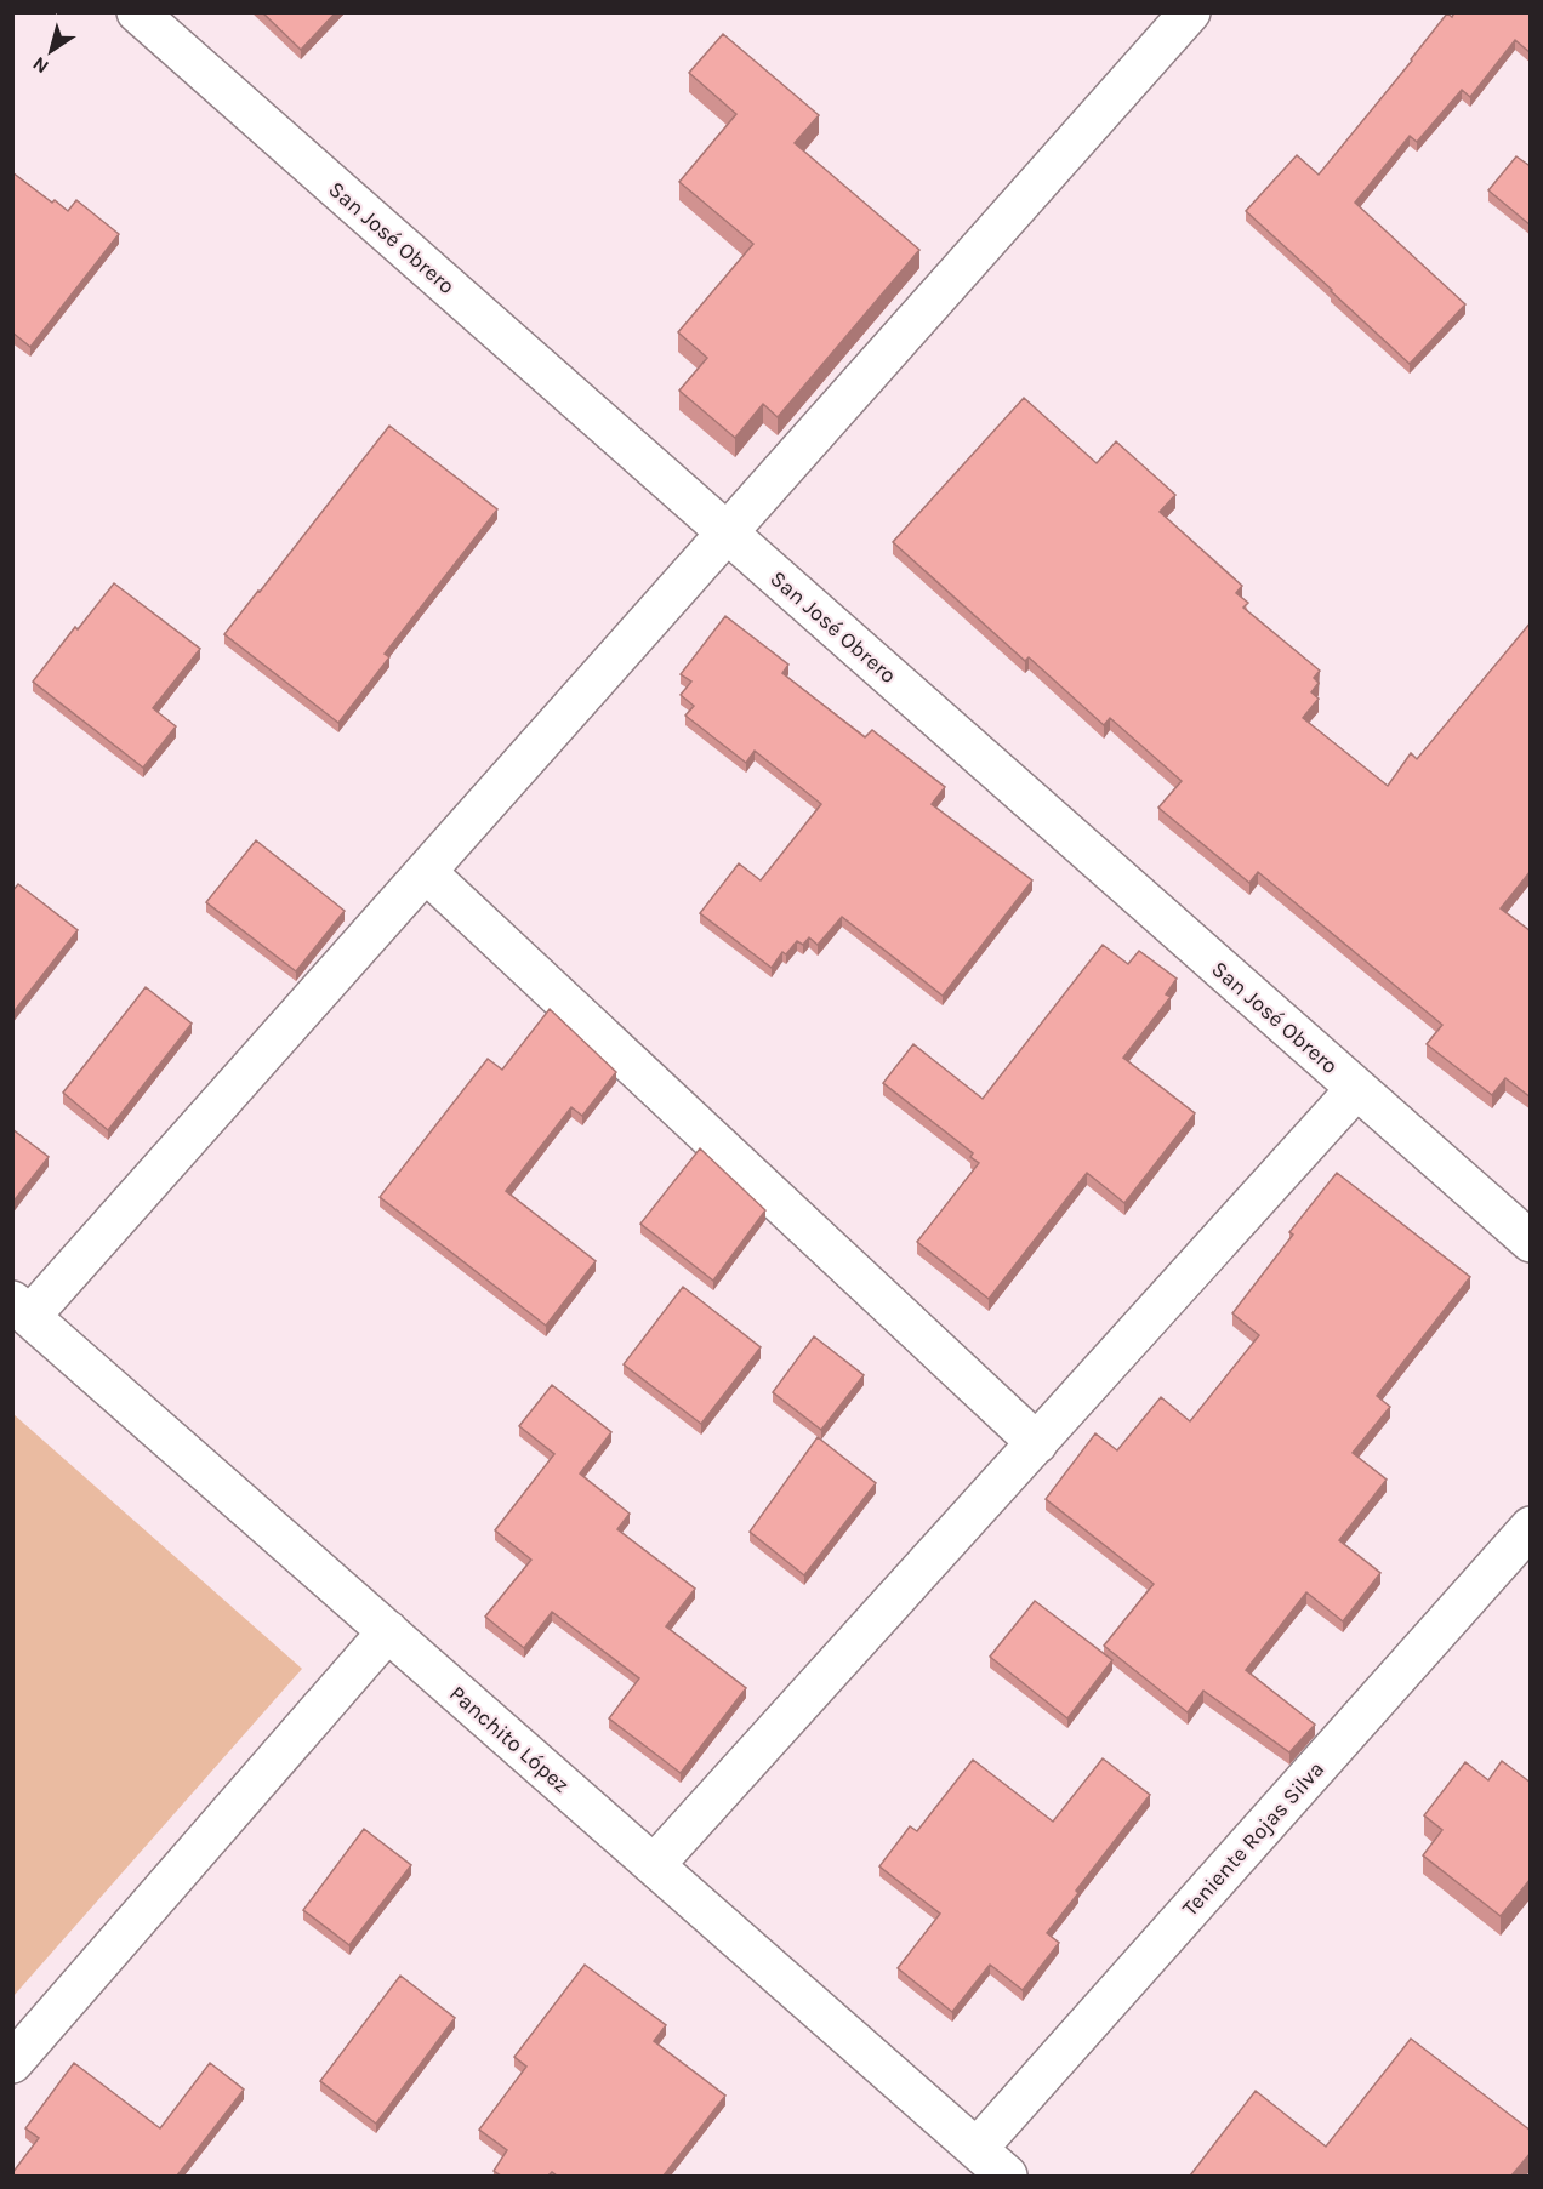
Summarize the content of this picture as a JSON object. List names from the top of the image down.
{
  "streets": {
    "street": ["San José Obrero", "Panchito López", "Teniente Rojas Silva"]
  },
  "crossings": [
    ["Panchito López", "Teniente Rojas Silva"]
  ],
  "north": "bottom left"
}
